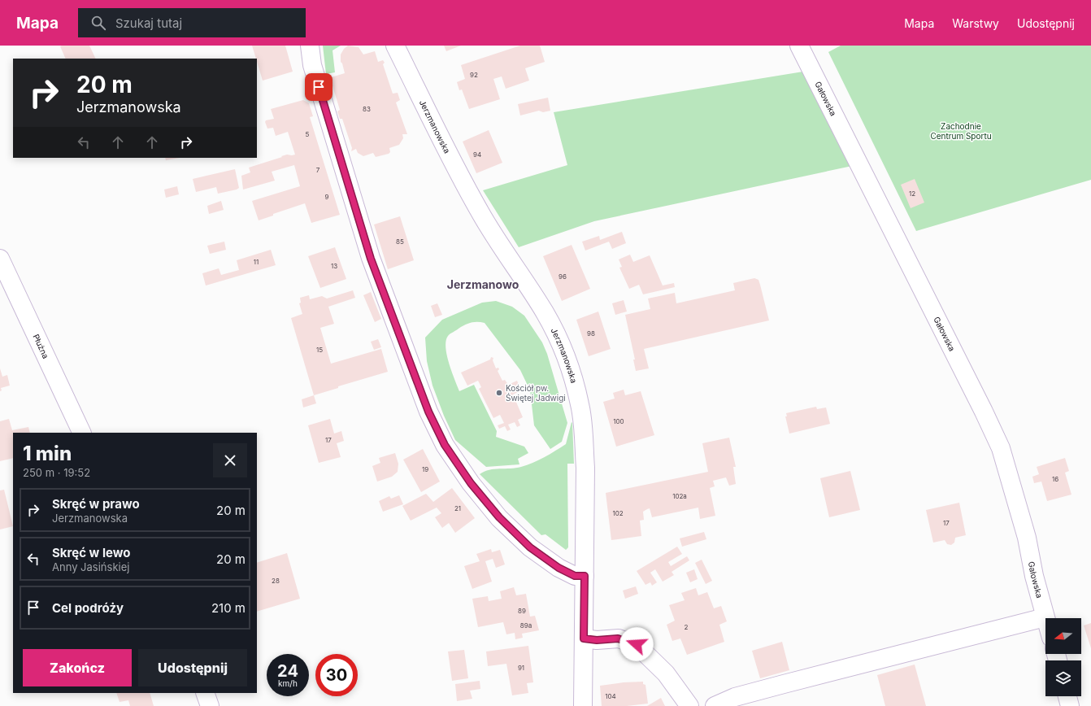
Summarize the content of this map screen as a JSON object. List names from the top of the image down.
{
  "streets": {
    "street": ["Gałowska", "Jerzmanowska", "Płużna"]
  },
  "districts": ["Jerzmanowo"],
  "parks": ["Zachodnie Centrum Sportu"],
  "places": ["Kościół pw. Świętej Jadwigi"],
  "house_numbers": [
    "92",
    "83",
    "5",
    "94",
    "7",
    "12",
    "9",
    "85",
    "11",
    "13",
    "96",
    "98",
    "15",
    "100",
    "17",
    "19",
    "16",
    "102a",
    "21",
    "102",
    "17",
    "28",
    "89",
    "89a",
    "2",
    "91",
    "104"
  ],
  "north": "left",
  "page": {
    "header": "Mapa",
    "search": "Szukaj tutaj",
    "nav": ["Mapa", "Warstwy", "Udostępnij"],
    "turn": ["20 m", "Jerzmanowska"],
    "heading": ["1 min", "250 m · 19:52"],
    "list": [
      {
        "name": "Skręć w prawo",
        "note": "Jerzmanowska",
        "value": "20 m"
      },
      {
        "name": "Skręć w lewo",
        "note": "Anny Jasińskiej",
        "value": "20 m"
      },
      {
        "name": "Cel podróży",
        "value": "210 m"
      }
    ],
    "buttons": ["Zakończ", "Udostępnij"],
    "speed": "24 km/h",
    "limit": "30"
  }
}
